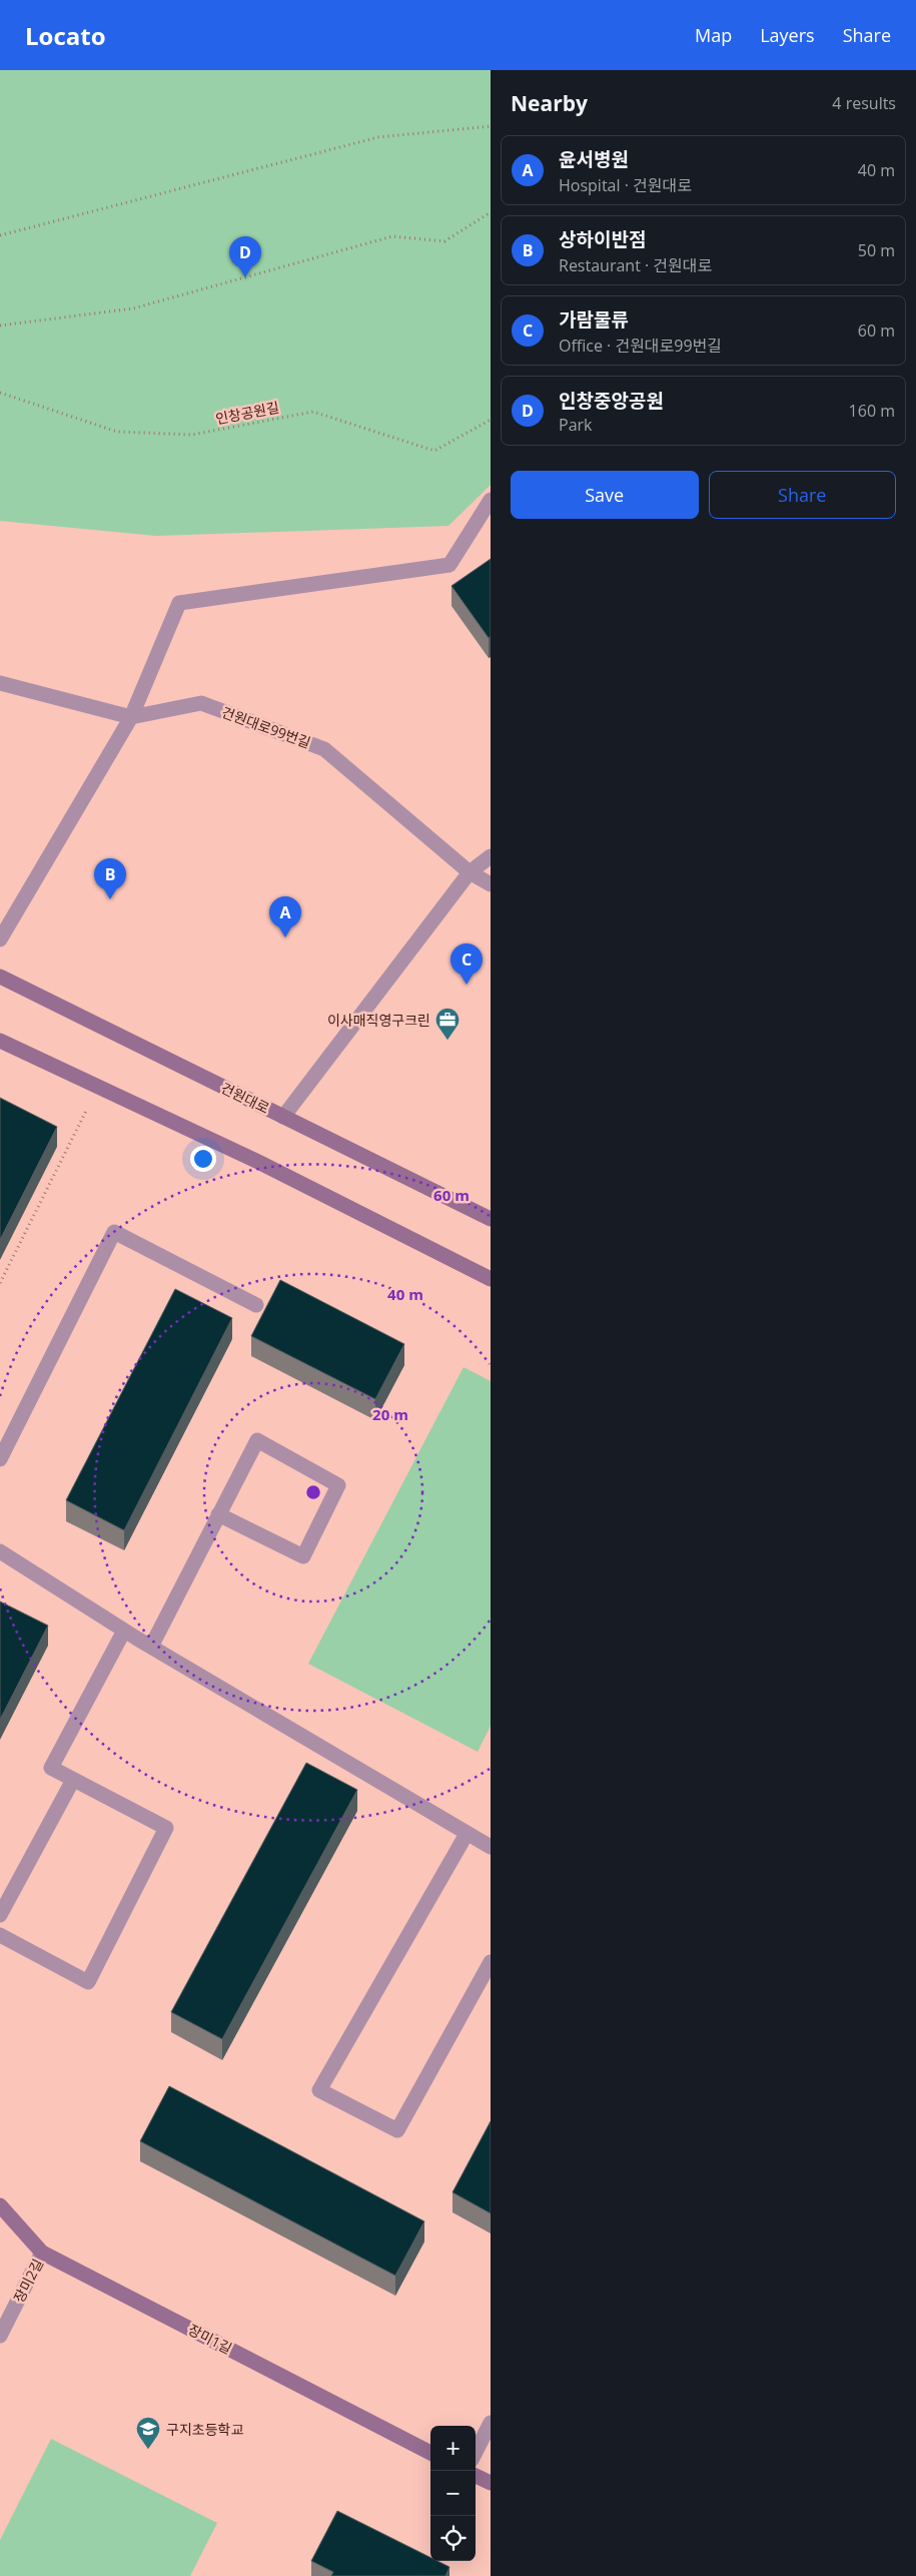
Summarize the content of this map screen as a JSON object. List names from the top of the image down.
{
  "streets": {
    "street": [
      "건원대로99번길",
      "건원대로",
      "장미2길",
      "장미1길"
    ],
    "path": ["인창공원길"]
  },
  "crossings": [
    ["장미2길", "장미1길"]
  ],
  "places": {
    "office": ["이사매직영구크린"],
    "school or university": ["구지초등학교"]
  },
  "page": {
    "header": "Locato",
    "nav": ["Map", "Layers", "Share"],
    "heading": ["Nearby", "4 results"],
    "list": [
      {
        "mark": "A",
        "name": "윤서병원",
        "note": "Hospital · 건원대로",
        "value": "40 m"
      },
      {
        "mark": "B",
        "name": "상하이반점",
        "note": "Restaurant · 건원대로",
        "value": "50 m"
      },
      {
        "mark": "C",
        "name": "가람물류",
        "note": "Office · 건원대로99번길",
        "value": "60 m"
      },
      {
        "mark": "D",
        "name": "인창중앙공원",
        "note": "Park",
        "value": "160 m"
      }
    ],
    "pins": [
      "D",
      "B",
      "A",
      "C"
    ],
    "buttons": ["Save", "Share"],
    "map_buttons": ["+", "−"]
  },
  "rings": ["60 m", "40 m", "20 m"]
}
